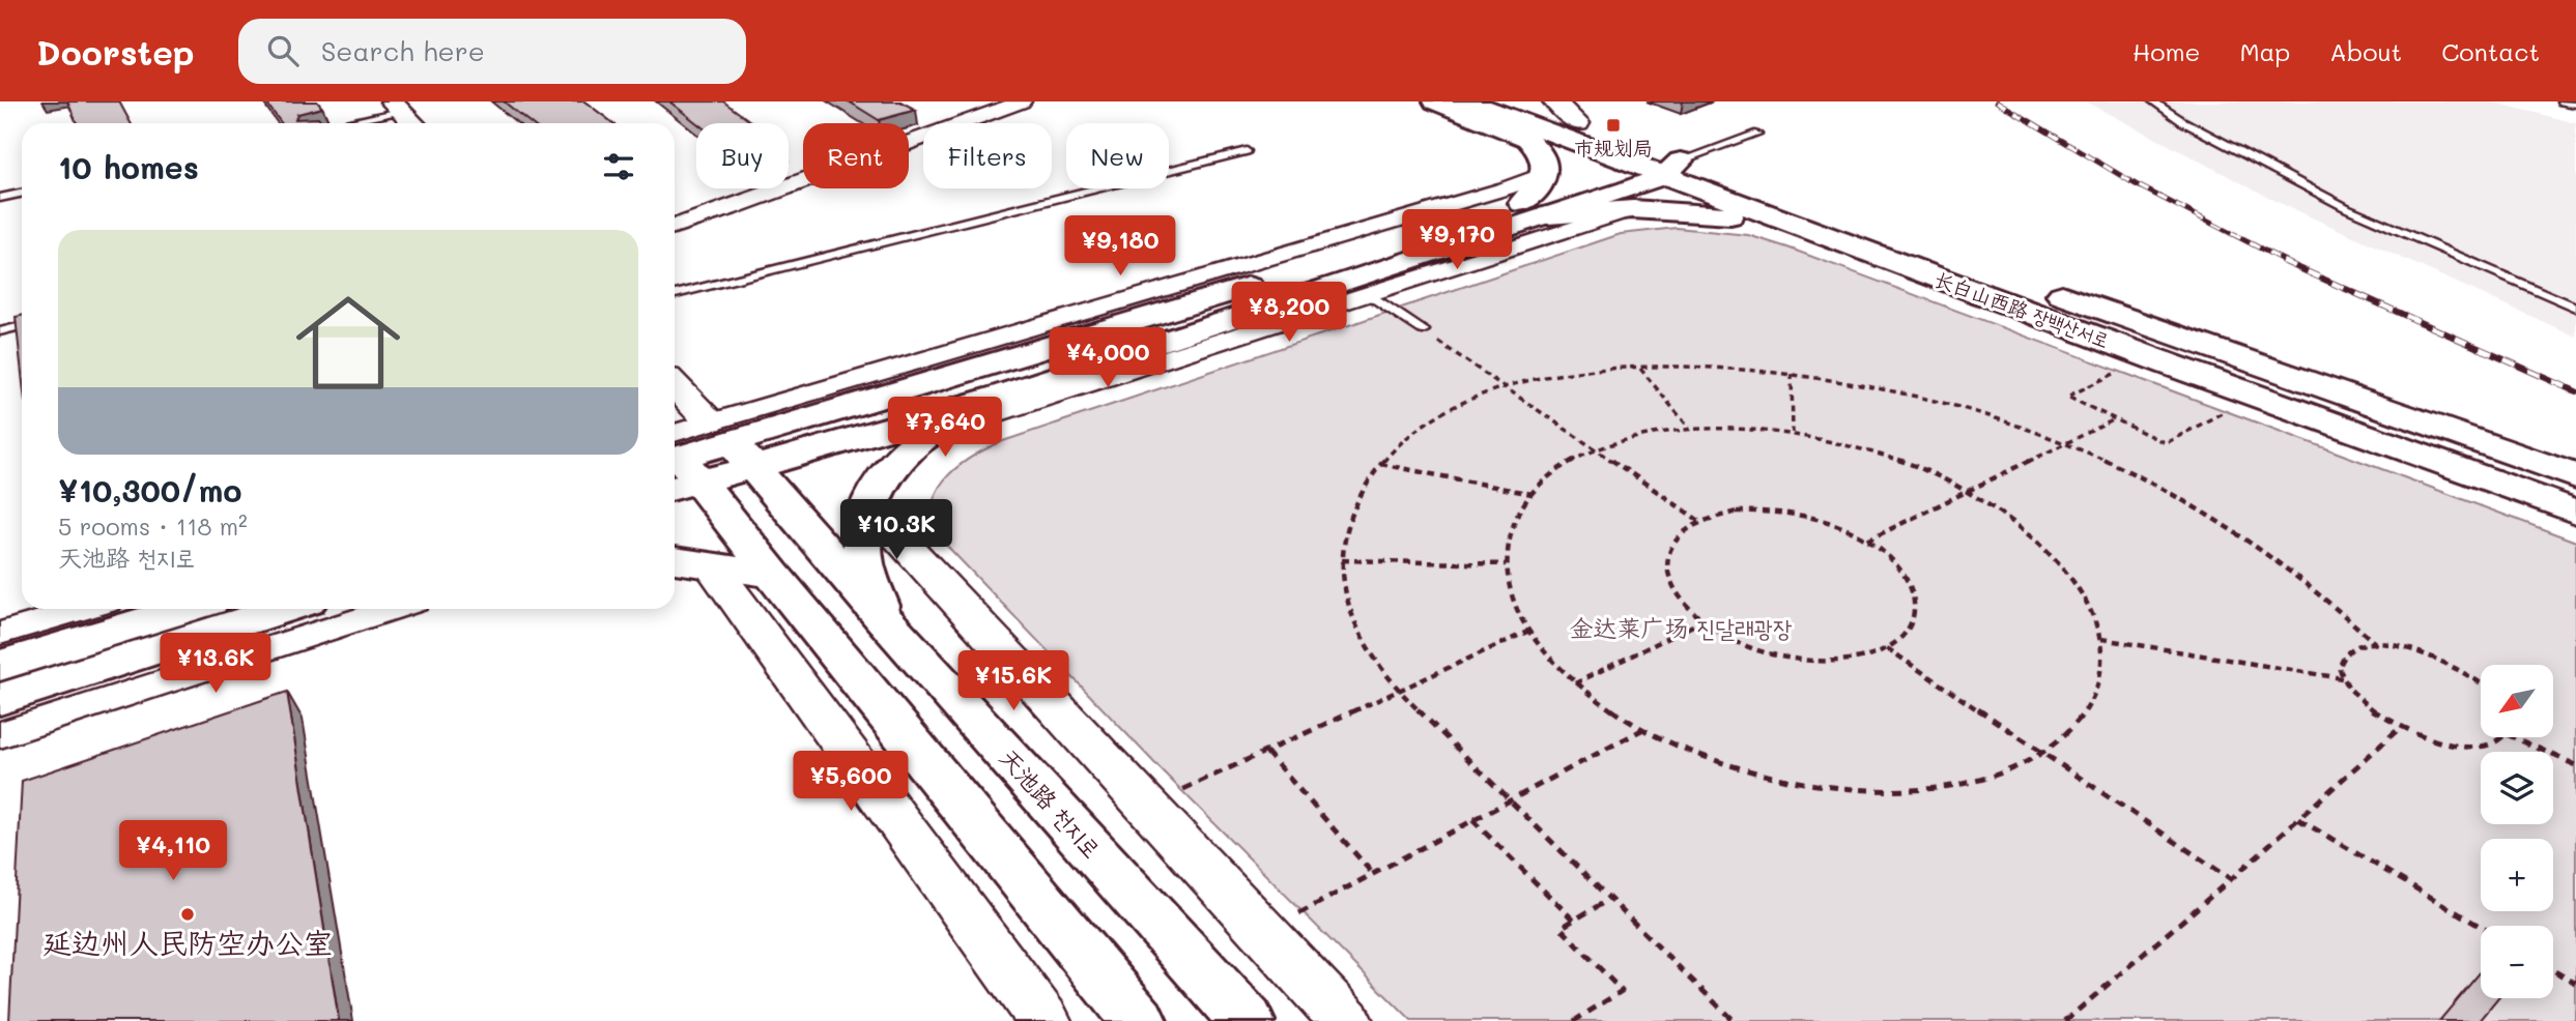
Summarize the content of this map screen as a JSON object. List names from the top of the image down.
{
  "streets": {
    "main road": ["长白山西路 장백산서로", "天池路 천지로"]
  },
  "parks": ["金达莱广场 진달래광장"],
  "places": {
    "transit": ["市规划局"],
    "other": ["延边州人民防空办公室"]
  },
  "north": "bottom left",
  "page": {
    "header": "Doorstep",
    "search": "Search here",
    "nav": [
      "Home",
      "Map",
      "About",
      "Contact"
    ],
    "chip": [
      "Buy",
      "Rent",
      "Filters",
      "New"
    ],
    "heading": "10 homes",
    "price": [
      "¥9,170",
      "¥9,180",
      "¥8,200",
      "¥4,000",
      "¥7,640",
      "¥10.3K",
      "¥13.6K",
      "¥15.6K",
      "¥5,600",
      "¥4,110"
    ],
    "list": [
      {
        "name": "¥10,300/mo",
        "note": "5 rooms · 118 m² · 天池路 천지로"
      }
    ],
    "map_buttons": ["+", "−"]
  }
}
